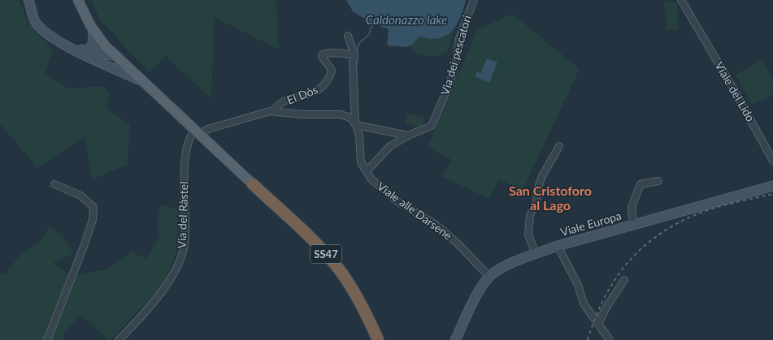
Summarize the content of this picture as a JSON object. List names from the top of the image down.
{
  "streets": {
    "highway": ["SS47"],
    "main road": ["Viale Europa"],
    "street": [
      "Via dei pescatori",
      "Viale del Lido",
      "El Dòs",
      "Viale alle Darsene",
      "Via del Ràstel"
    ]
  },
  "crossings": [
    ["Via dei pescatori", "Viale alle Darsene"],
    ["El Dòs", "Viale alle Darsene"],
    ["Viale alle Darsene", "Viale Europa"],
    ["Via del Ràstel", "SS47"]
  ],
  "districts": ["San Cristoforo al Lago"],
  "water": ["Caldonazzo lake"]
}
